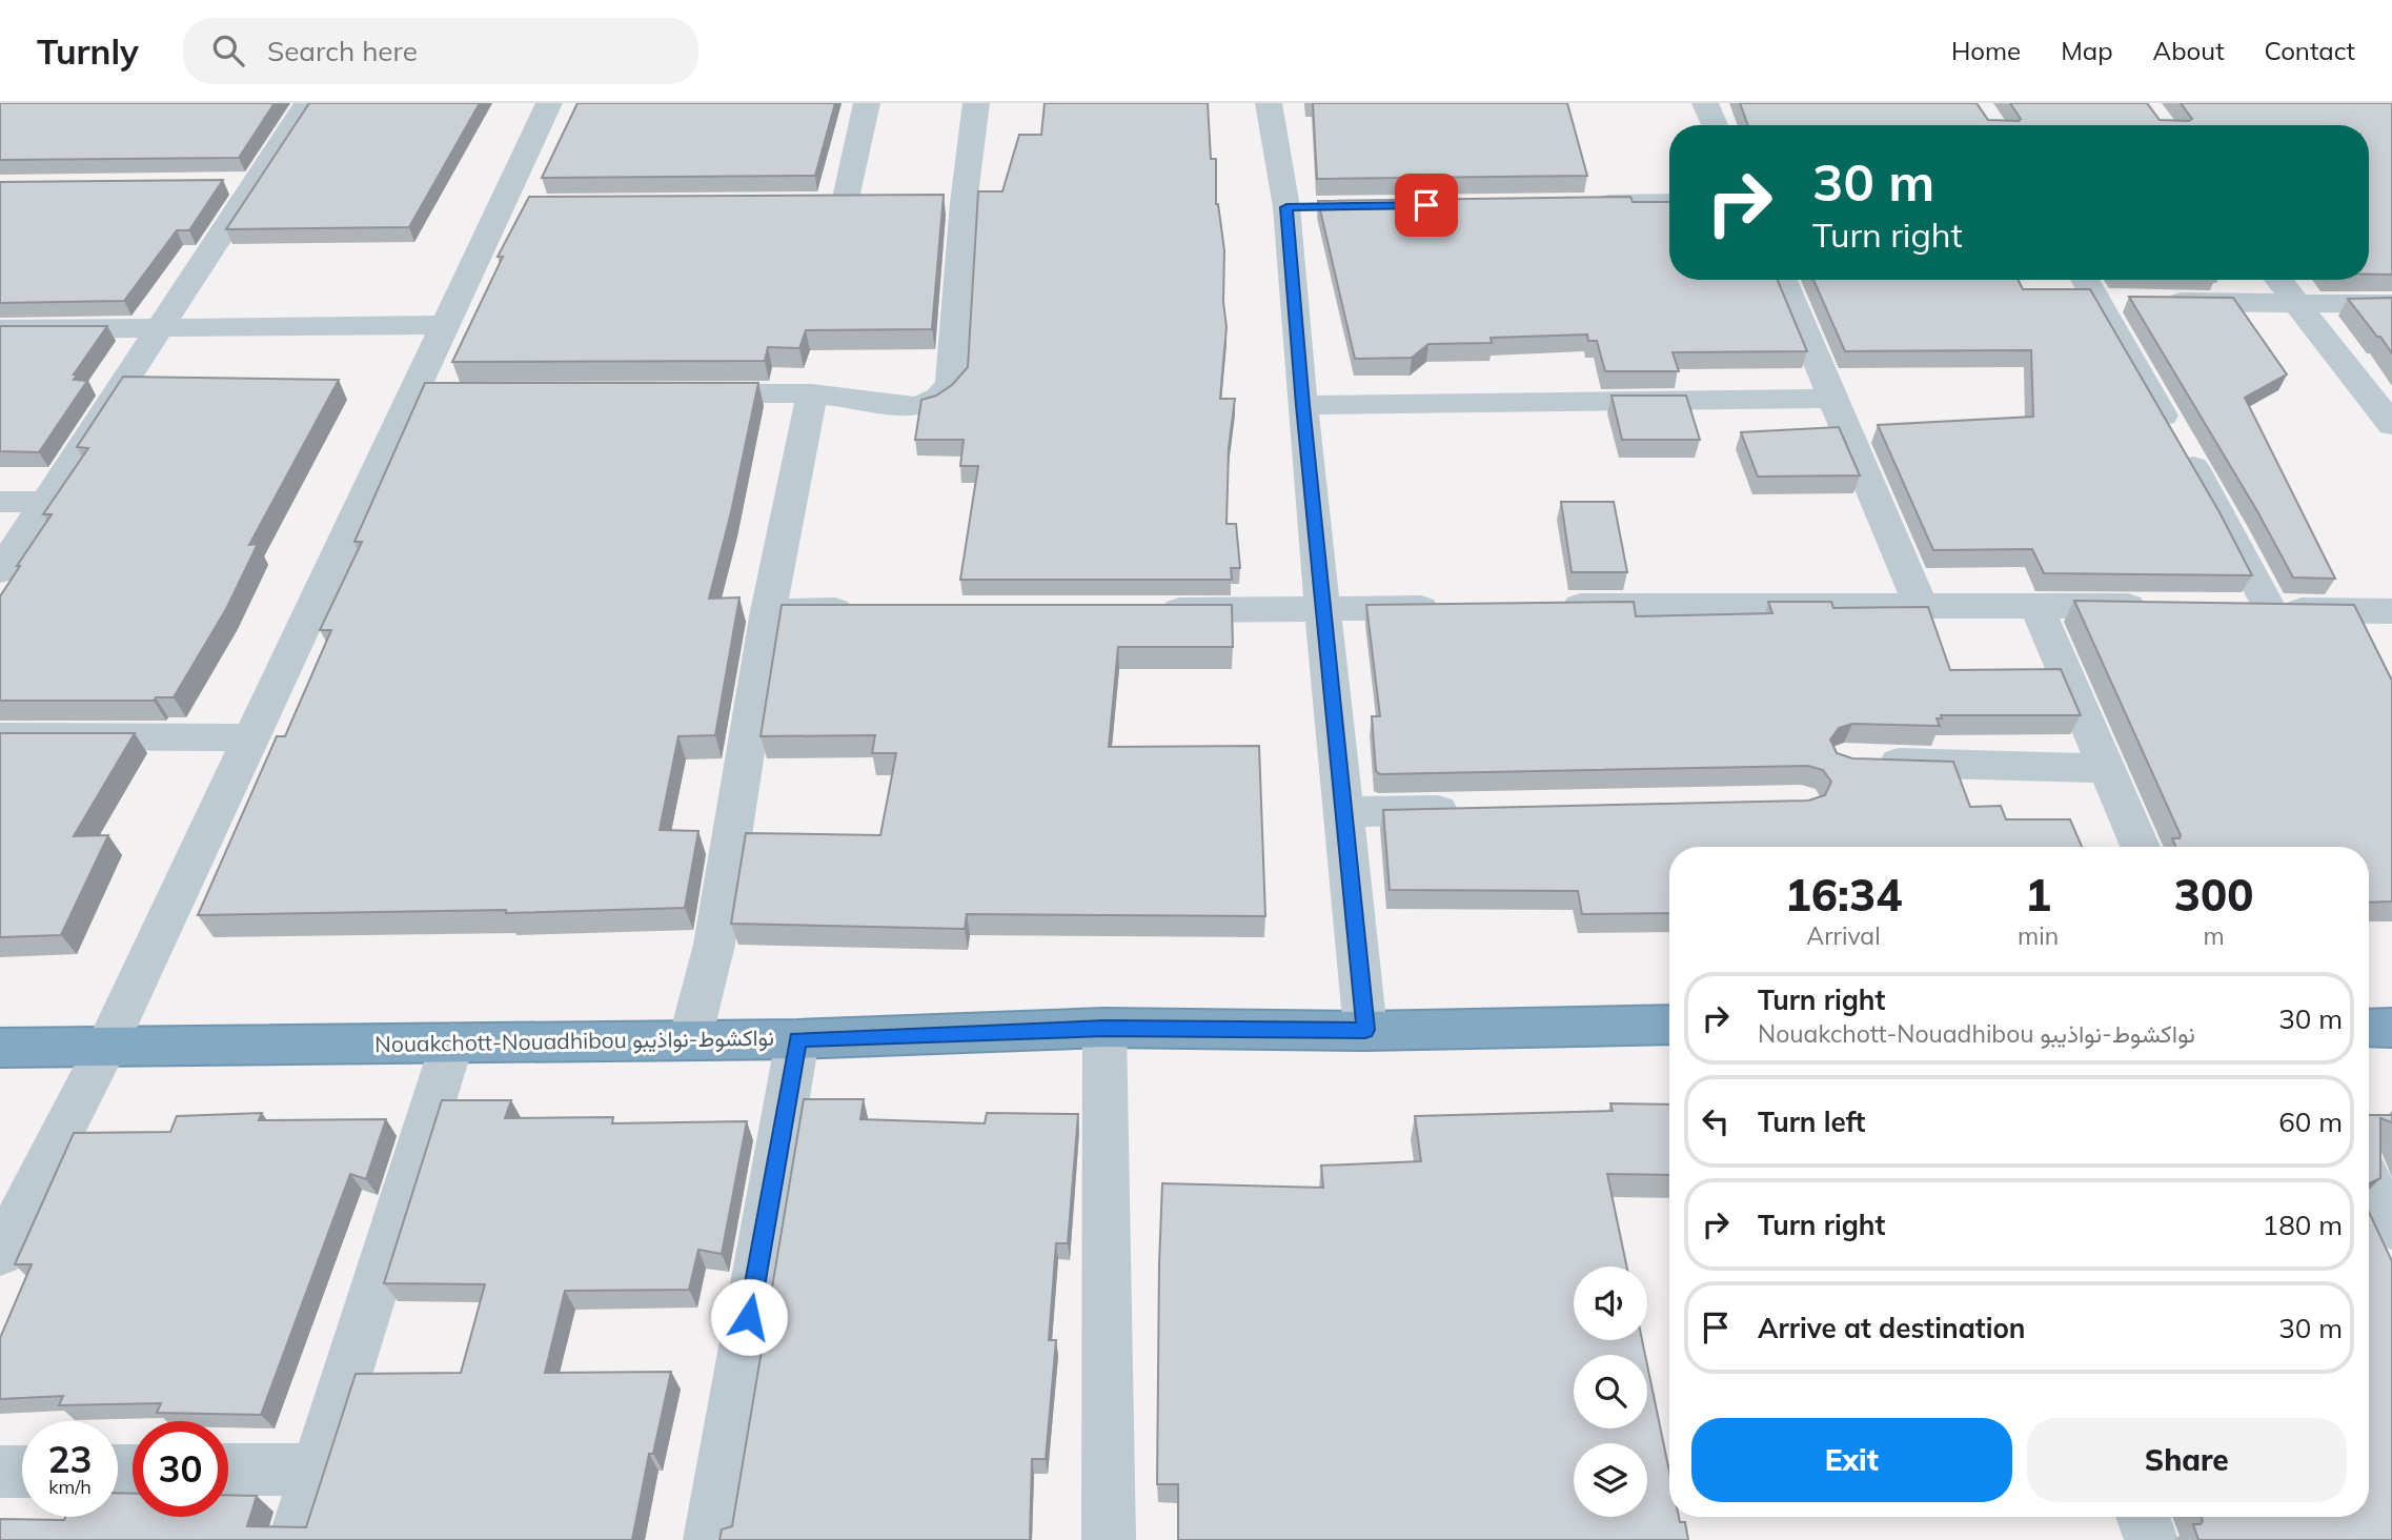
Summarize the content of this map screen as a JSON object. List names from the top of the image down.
{
  "streets": {
    "highway": ["Nouakchott-Nouadhibou نواكشوط-نواذيبو"]
  },
  "page": {
    "header": "Turnly",
    "search": "Search here",
    "nav": [
      "Home",
      "Map",
      "About",
      "Contact"
    ],
    "turn": ["30 m", "Turn right"],
    "eta": [
      "16:34",
      "Arrival",
      "1",
      "min",
      "300",
      "m"
    ],
    "list": [
      {
        "name": "Turn right",
        "note": "Nouakchott-Nouadhibou نواكشوط-نواذيبو",
        "value": "30 m"
      },
      {
        "name": "Turn left",
        "value": "60 m"
      },
      {
        "name": "Turn right",
        "value": "180 m"
      },
      {
        "name": "Arrive at destination",
        "value": "30 m"
      }
    ],
    "buttons": ["Exit", "Share"],
    "speed": "23 km/h",
    "limit": "30"
  }
}
